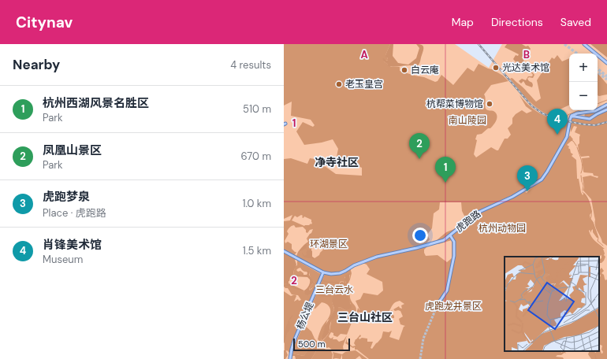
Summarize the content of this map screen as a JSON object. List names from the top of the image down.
{
  "streets": {
    "main road": ["虎跑路", "杨公堤"]
  },
  "crossings": [
    ["虎跑路", "杨公堤"]
  ],
  "districts": ["净寺社区", "三台山社区"],
  "parks": [
    "南山陵园",
    "杭州动物园",
    "环湖景区",
    "三台云水",
    "虎跑龙井景区"
  ],
  "places": [
    "光达美术馆",
    "白云庵",
    "老玉皇宫",
    "杭帮菜博物馆"
  ],
  "scale_bar": "500 m",
  "page": {
    "header": "Citynav",
    "nav": ["Map", "Directions", "Saved"],
    "heading": ["Nearby", "4 results"],
    "map_buttons": ["+", "−"],
    "list": [
      {
        "mark": "1",
        "name": "杭州西湖风景名胜区",
        "note": "Park",
        "value": "510 m"
      },
      {
        "mark": "2",
        "name": "凤凰山景区",
        "note": "Park",
        "value": "670 m"
      },
      {
        "mark": "3",
        "name": "虎跑梦泉",
        "note": "Place · 虎跑路",
        "value": "1.0 km"
      },
      {
        "mark": "4",
        "name": "肖锋美术馆",
        "note": "Museum",
        "value": "1.5 km"
      }
    ],
    "pins": [
      "4",
      "2",
      "1",
      "3"
    ],
    "scale": "500 m"
  },
  "grid": {
    "columns": ["A", "B"],
    "rows": ["1", "2"]
  }
}
